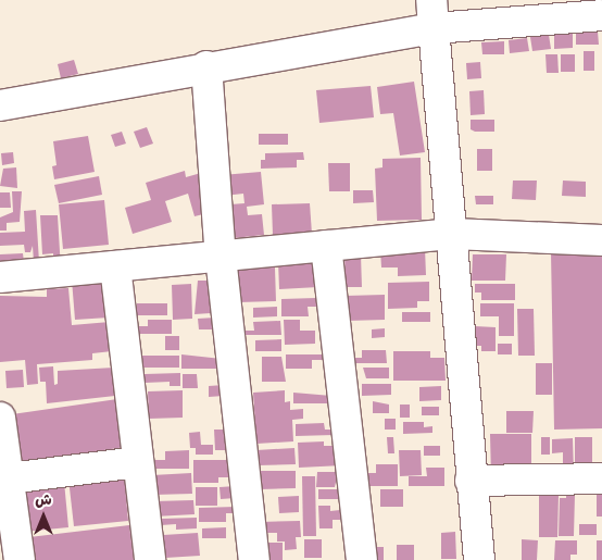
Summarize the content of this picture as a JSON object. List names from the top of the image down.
{
  "north": "top"
}
